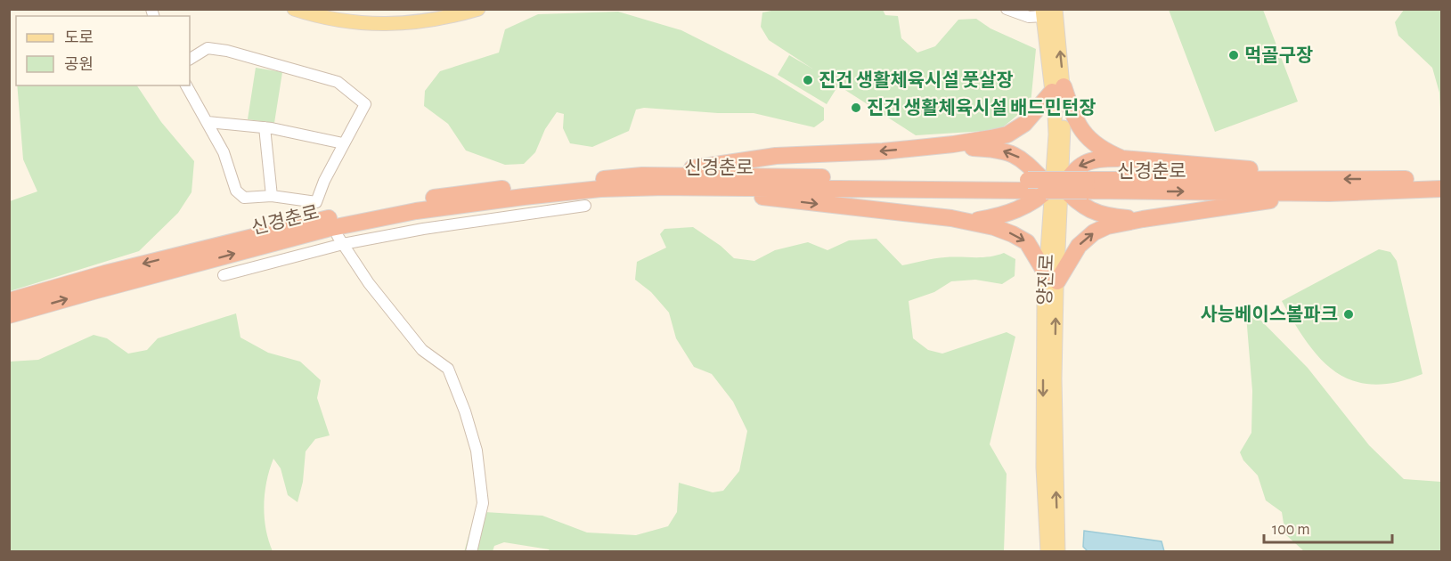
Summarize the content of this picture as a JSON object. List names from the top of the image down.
{
  "streets": {
    "highway": ["신경춘로"],
    "main road": ["양진로"]
  },
  "places": [
    "먹골구장",
    "진건 생활체육시설 풋살장",
    "진건 생활체육시설 배드민턴장",
    "사능베이스볼파크"
  ],
  "legend": ["도로", "공원"],
  "scale_bar": "100 m"
}
